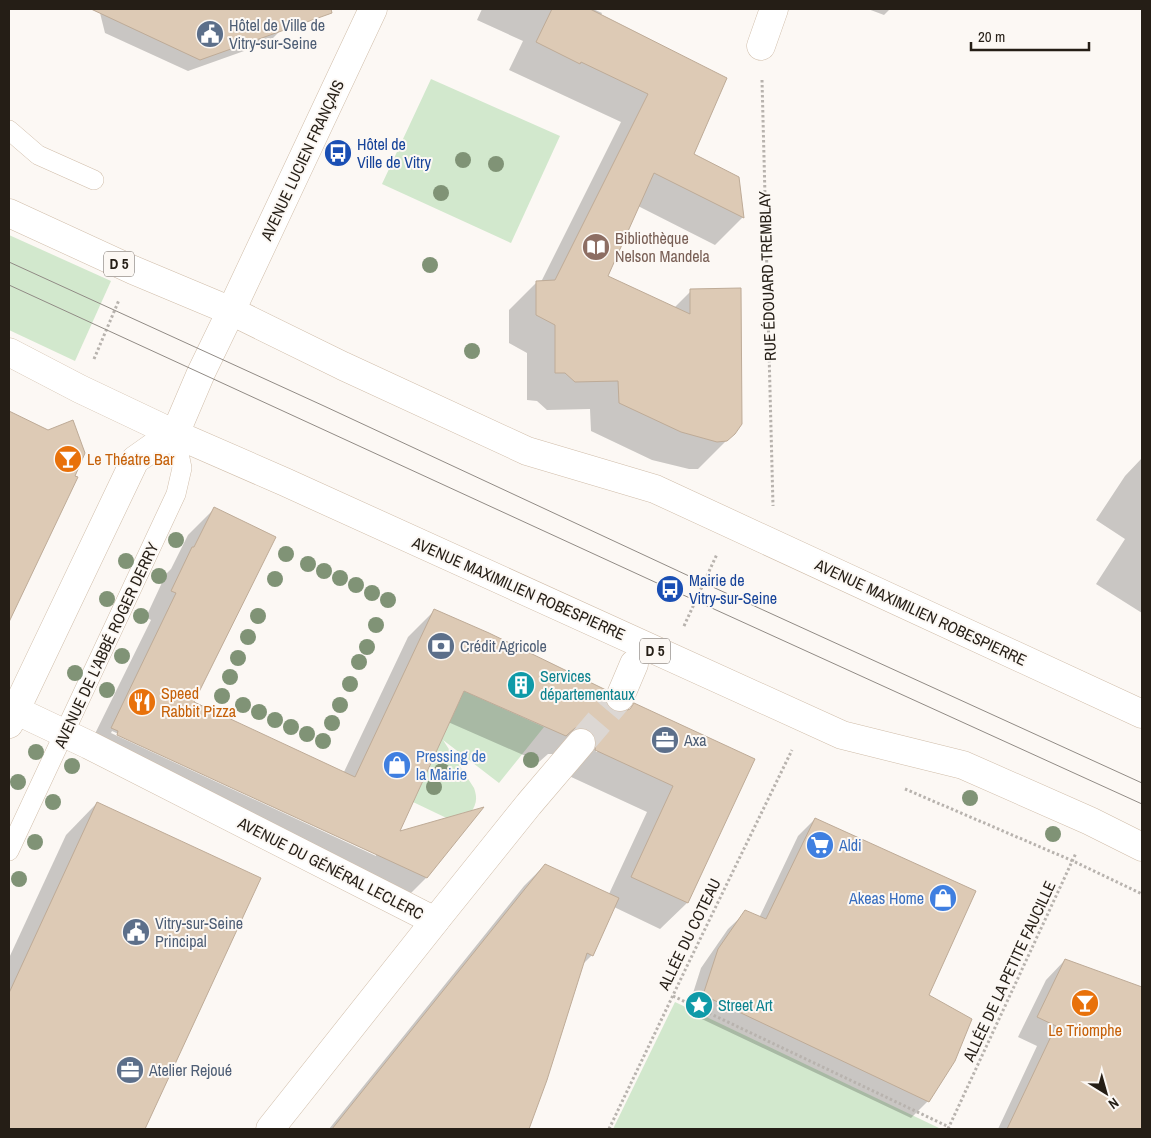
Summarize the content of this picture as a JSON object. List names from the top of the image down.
{
  "streets": {
    "main road": [
      "AVENUE LUCIEN FRANÇAIS",
      "D 5",
      "AVENUE MAXIMILIEN ROBESPIERRE",
      "AVENUE DU GÉNÉRAL LECLERC"
    ],
    "lane": ["AVENUE DE L'ABBÉ ROGER DERRY"],
    "path": ["RUE ÉDOUARD TREMBLAY", "ALLÉE DU COTEAU", "ALLÉE DE LA PETITE FAUCILLE"]
  },
  "crossings": [
    ["AVENUE LUCIEN FRANÇAIS", "D 5"],
    ["AVENUE LUCIEN FRANÇAIS", "AVENUE MAXIMILIEN ROBESPIERRE"],
    ["D 5", "AVENUE MAXIMILIEN ROBESPIERRE"],
    ["D 5", "AVENUE DE L'ABBÉ ROGER DERRY"],
    ["RUE ÉDOUARD TREMBLAY", "AVENUE MAXIMILIEN ROBESPIERRE"],
    ["AVENUE MAXIMILIEN ROBESPIERRE", "AVENUE DE L'ABBÉ ROGER DERRY"],
    ["AVENUE MAXIMILIEN ROBESPIERRE", "ALLÉE DE LA PETITE FAUCILLE"],
    ["AVENUE DE L'ABBÉ ROGER DERRY", "AVENUE DU GÉNÉRAL LECLERC"]
  ],
  "places": {
    "public building": ["Hôtel de Ville de Vitry-sur-Seine", "Vitry-sur-Seine Principal"],
    "bus stop": ["Hôtel de Ville de Vitry", "Mairie de Vitry-sur-Seine"],
    "library": ["Bibliothèque Nelson Mandela"],
    "bar": ["Le Théatre Bar", "Le Triomphe"],
    "bank": ["Crédit Agricole"],
    "building": ["Services départementaux"],
    "restaurant": ["Speed Rabbit Pizza"],
    "office": ["Axa", "Atelier Rejoué"],
    "shop": ["Pressing de la Mairie", "Akeas Home"],
    "supermarket": ["Aldi"],
    "place": ["Street Art"]
  },
  "scale_bar": "20 m",
  "north": "bottom right"
}
